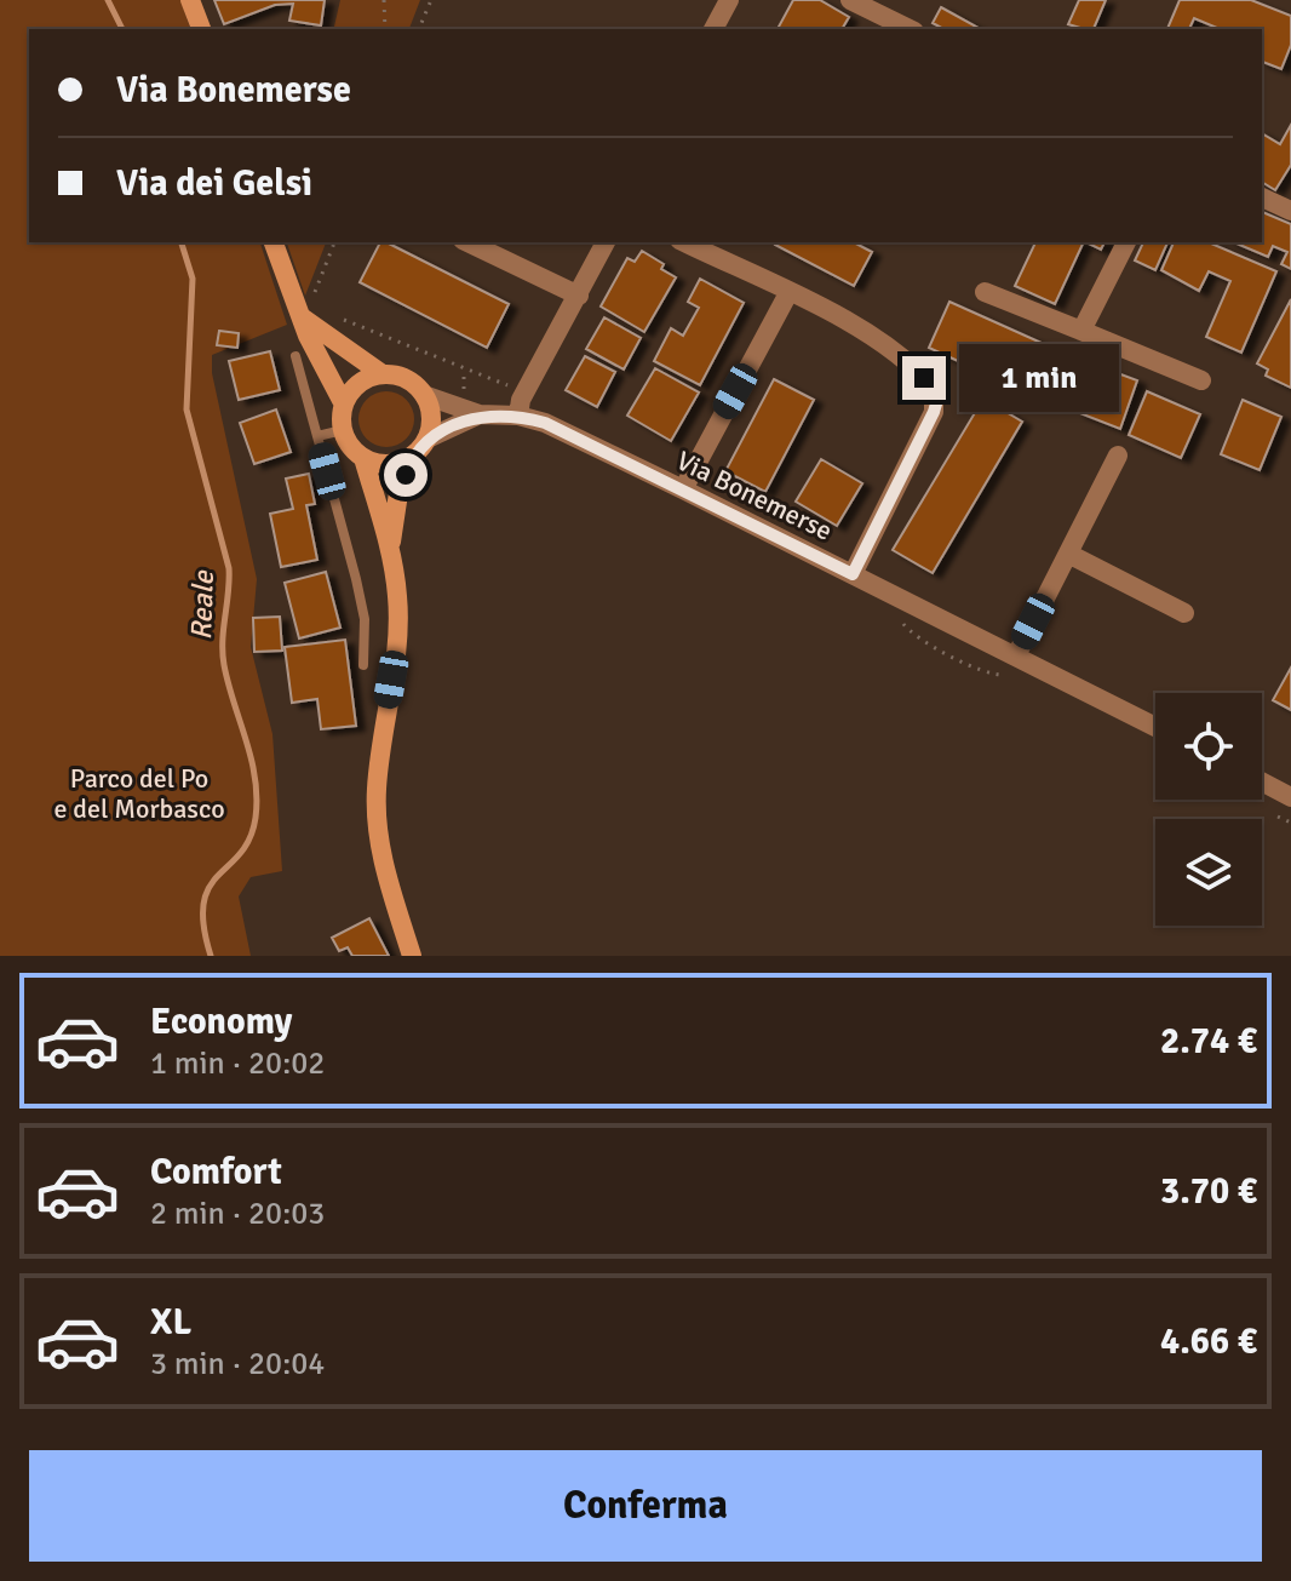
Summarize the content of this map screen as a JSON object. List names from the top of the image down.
{
  "streets": {
    "street": ["Via Bonemerse"]
  },
  "water": ["Reale"],
  "parks": ["Parco del Po e del Morbasco"],
  "page": {
    "banner": ["Via Bonemerse", "Via dei Gelsi"],
    "bubble": "1 min",
    "list": [
      {
        "name": "Economy",
        "note": "1 min · 20:02",
        "value": "2.74 €"
      },
      {
        "name": "Comfort",
        "note": "2 min · 20:03",
        "value": "3.70 €"
      },
      {
        "name": "XL",
        "note": "3 min · 20:04",
        "value": "4.66 €"
      }
    ],
    "buttons": "Conferma"
  }
}
